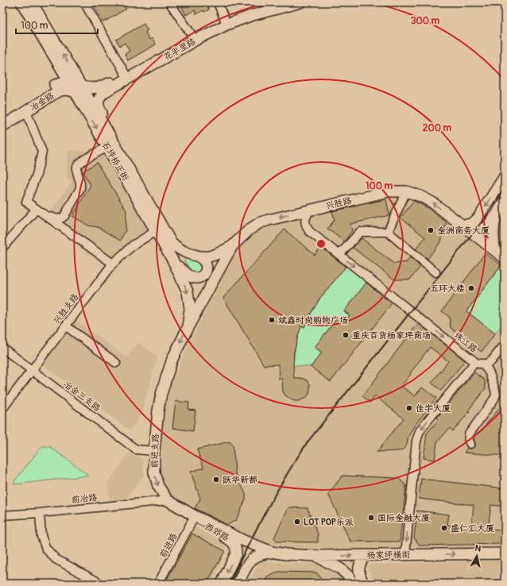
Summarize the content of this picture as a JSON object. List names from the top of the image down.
{
  "streets": {
    "main road": [
      "花半里路",
      "冶金路",
      "石坪桥正街",
      "兴胜路",
      "前进支路",
      "西郊路",
      "杨家坪横街"
    ],
    "street": [
      "兴胜支路",
      "珠江路",
      "冶金三支路",
      "前冶路",
      "前进路"
    ]
  },
  "crossings": [
    ["花半里路", "冶金路"],
    ["冶金路", "石坪桥正街"],
    ["石坪桥正街", "兴胜路"],
    ["石坪桥正街", "兴胜支路"],
    ["石坪桥正街", "前进支路"],
    ["兴胜路", "珠江路"],
    ["兴胜路", "前进支路"],
    ["兴胜支路", "冶金三支路"],
    ["珠江路", "杨家坪横街"],
    ["冶金三支路", "前进支路"],
    ["前进支路", "前冶路"],
    ["前进支路", "西郊路"],
    ["前进支路", "前进路"],
    ["前进支路", "杨家坪横街"],
    ["西郊路", "前进路"]
  ],
  "one_way": ["兴胜路", "前进支路", "杨家坪横街"],
  "places": [
    "金洲商务大厦",
    "五环大楼",
    "斌鑫时尚购物广场",
    "重庆百货杨家坪商场",
    "佳宇大厦",
    "跃华新都",
    "国际金融大厦",
    "LOT POP乐派",
    "盛仁汇大厦"
  ],
  "scale_bar": "100 m",
  "north": "top",
  "rings": ["300 m", "200 m", "100 m"]
}
